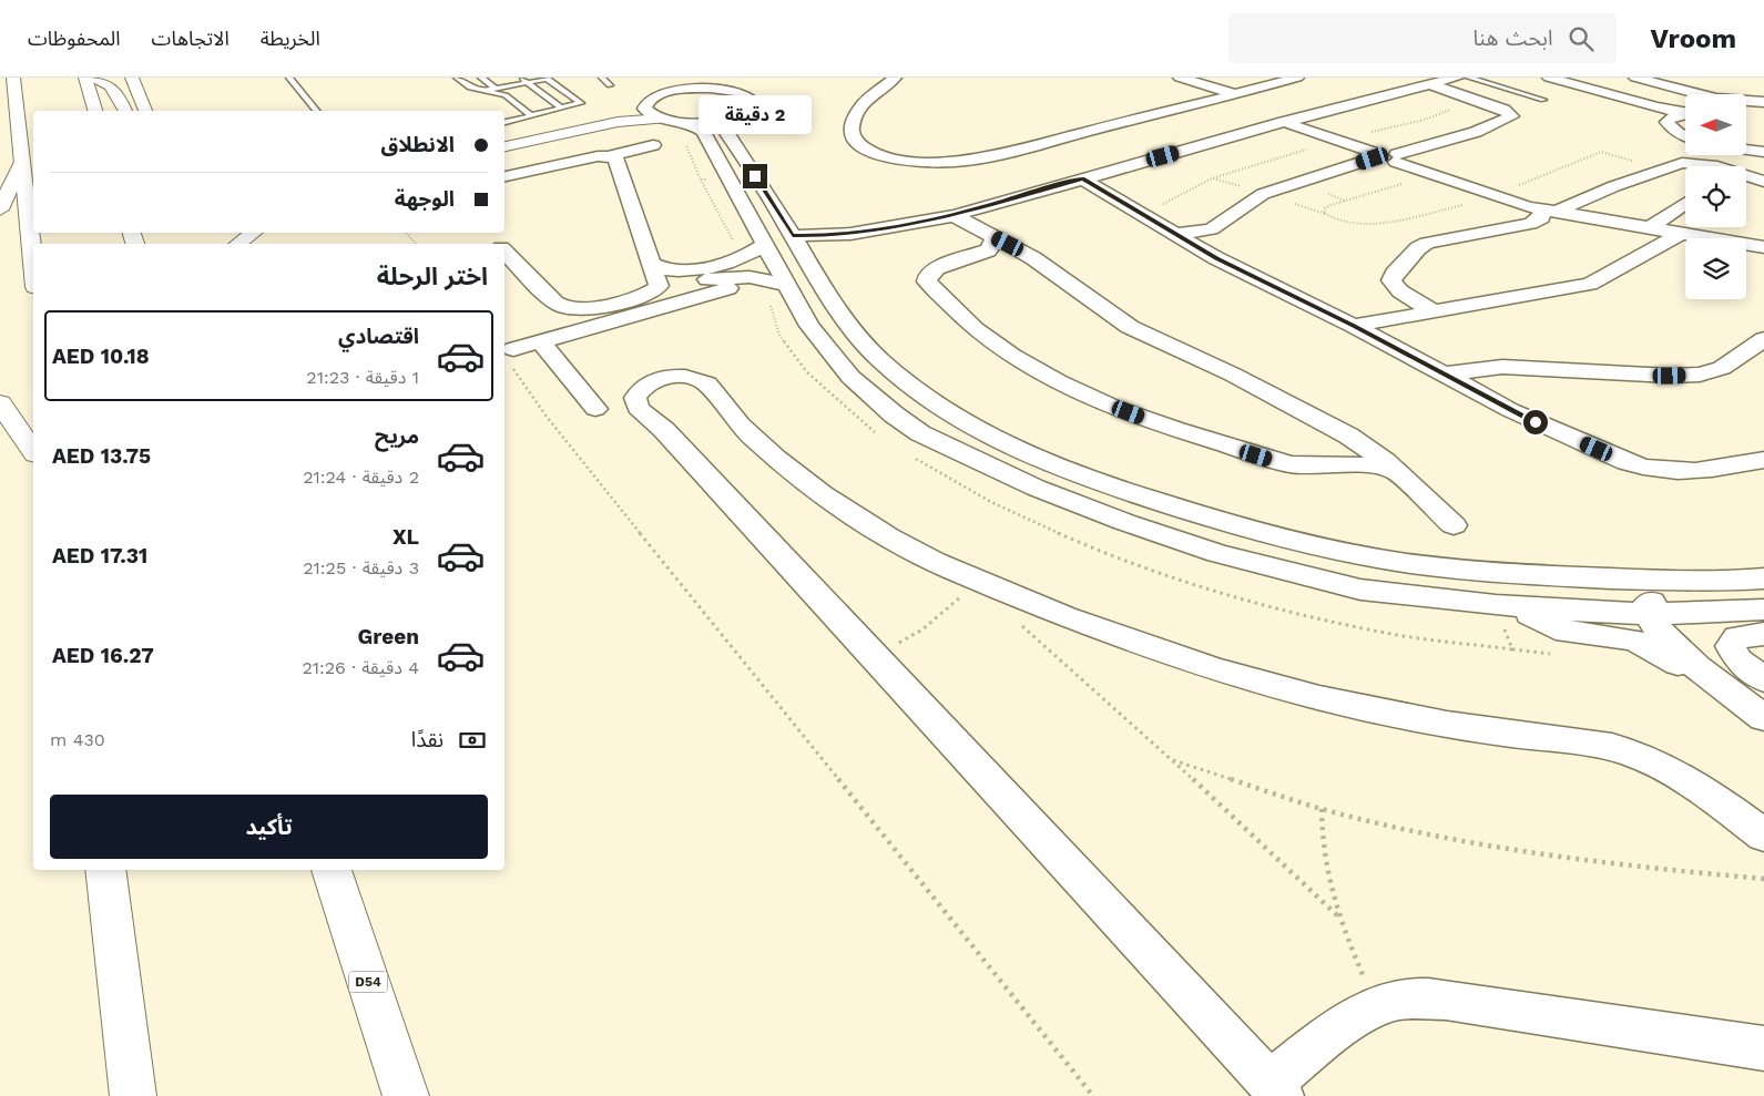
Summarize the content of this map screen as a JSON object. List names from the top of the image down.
{
  "streets": {
    "main road": ["D54"]
  },
  "north": "left",
  "page": {
    "header": "Vroom",
    "search": "ابحث هنا",
    "nav": ["الخريطة", "الاتجاهات", "المحفوظات"],
    "bubble": "2 دقيقة",
    "banner": ["الانطلاق", "الوجهة"],
    "heading": "اختر الرحلة",
    "list": [
      {
        "name": "اقتصادي",
        "note": "1 دقيقة · 21:23",
        "value": "AED 10.18"
      },
      {
        "name": "مريح",
        "note": "2 دقيقة · 21:24",
        "value": "AED 13.75"
      },
      {
        "name": "XL",
        "note": "3 دقيقة · 21:25",
        "value": "AED 17.31"
      },
      {
        "name": "Green",
        "note": "4 دقيقة · 21:26",
        "value": "AED 16.27"
      }
    ],
    "pay": ["نقدًا", "430 m"],
    "buttons": "تأكيد"
  }
}
